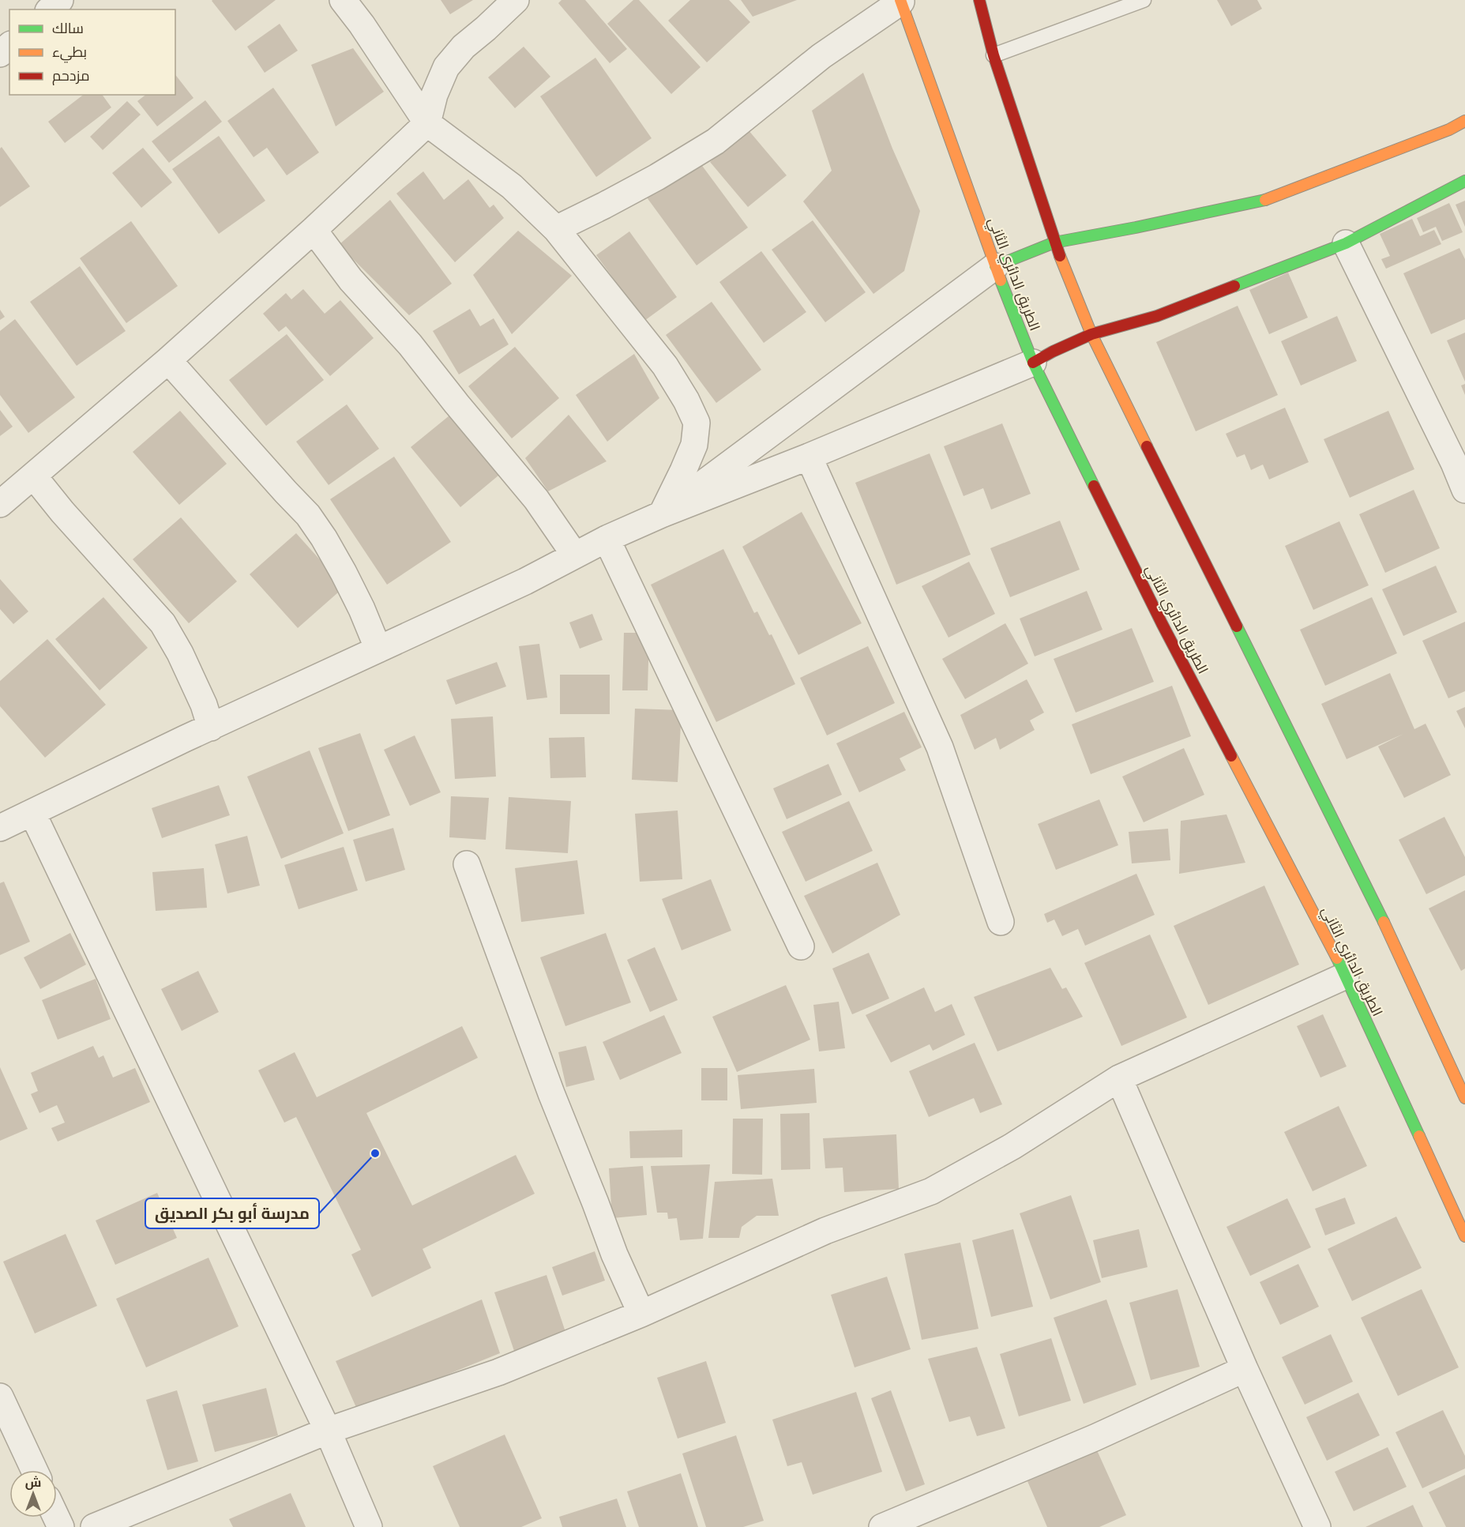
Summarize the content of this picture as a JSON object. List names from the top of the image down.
{
  "streets": {
    "main road": ["الطريق الدائري الثاني"]
  },
  "places": ["مدرسة أبو بكر الصديق"],
  "legend": ["سالك", "بطيء", "مزدحم"],
  "north": "top"
}
